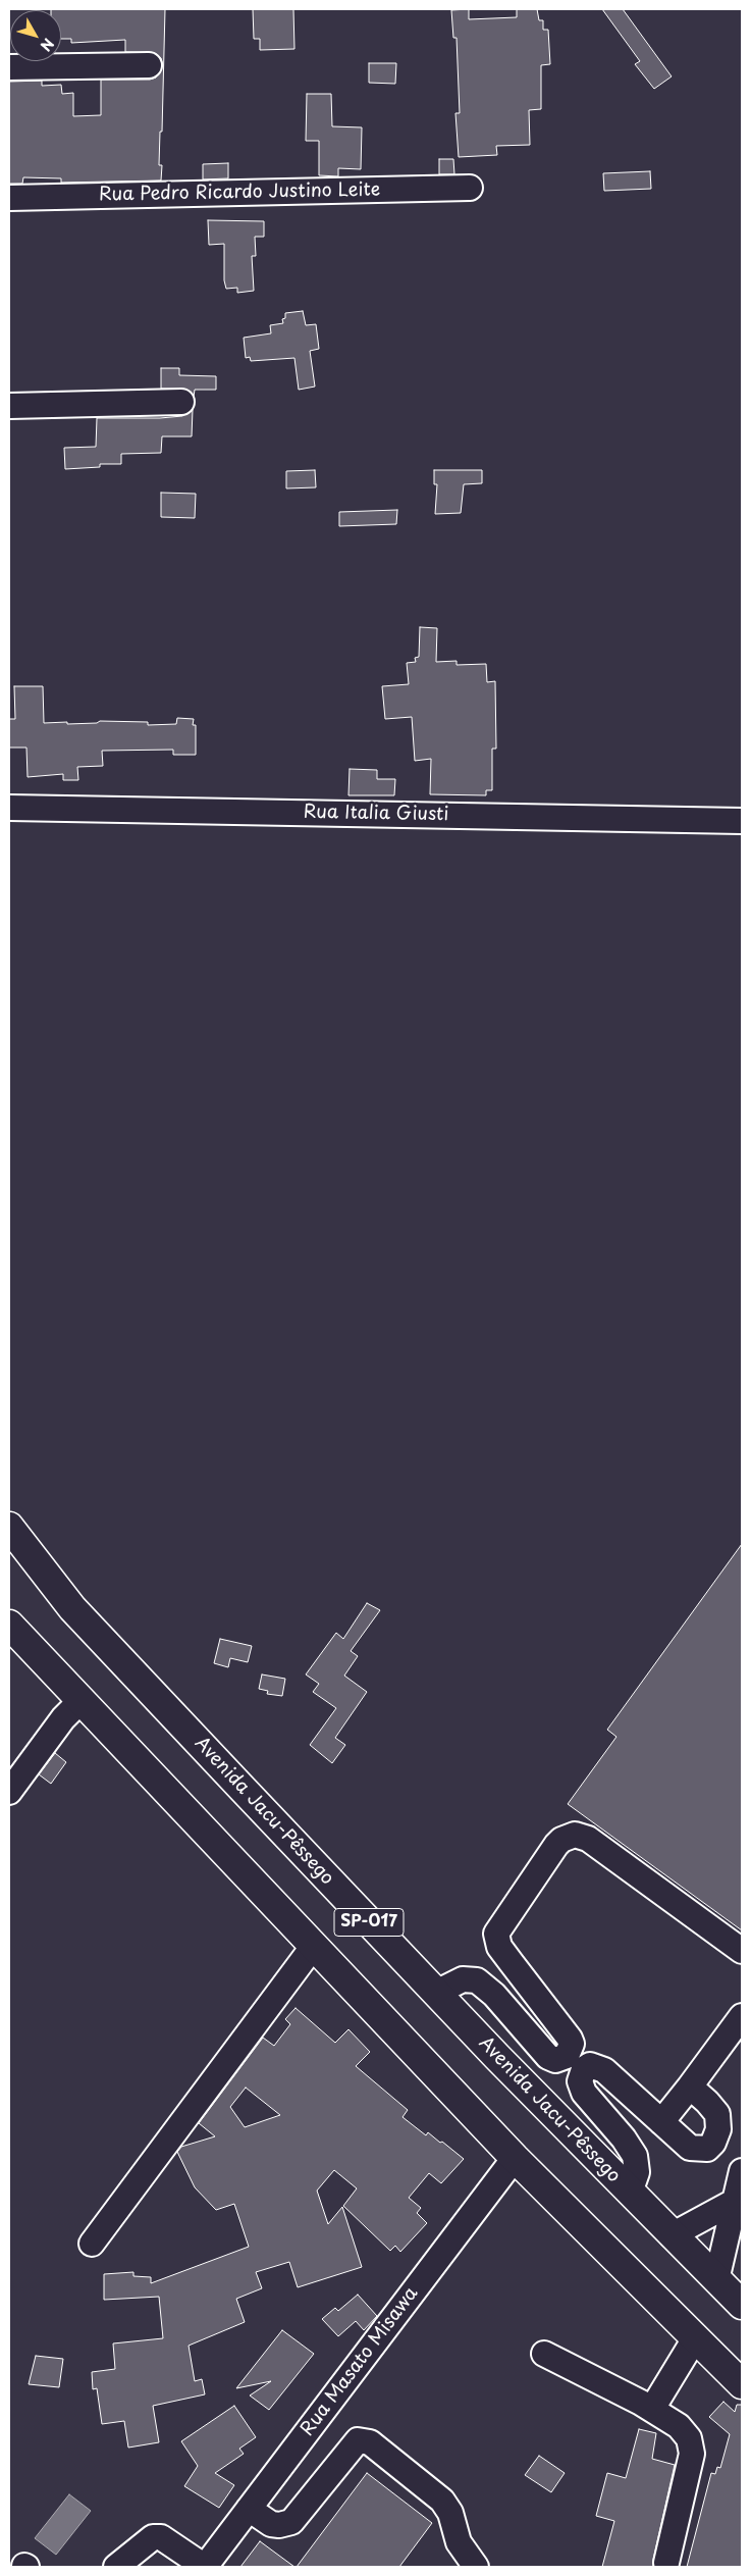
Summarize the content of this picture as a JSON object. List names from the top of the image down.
{
  "streets": {
    "highway": ["Avenida Jacu-Pêssego", "SP-017"],
    "street": ["Rua Pedro Ricardo Justino Leite", "Rua Italia Giusti", "Rua Masato Misawa"]
  },
  "crossings": [
    ["SP-017", "Rua Masato Misawa"]
  ],
  "north": "bottom right"
}
